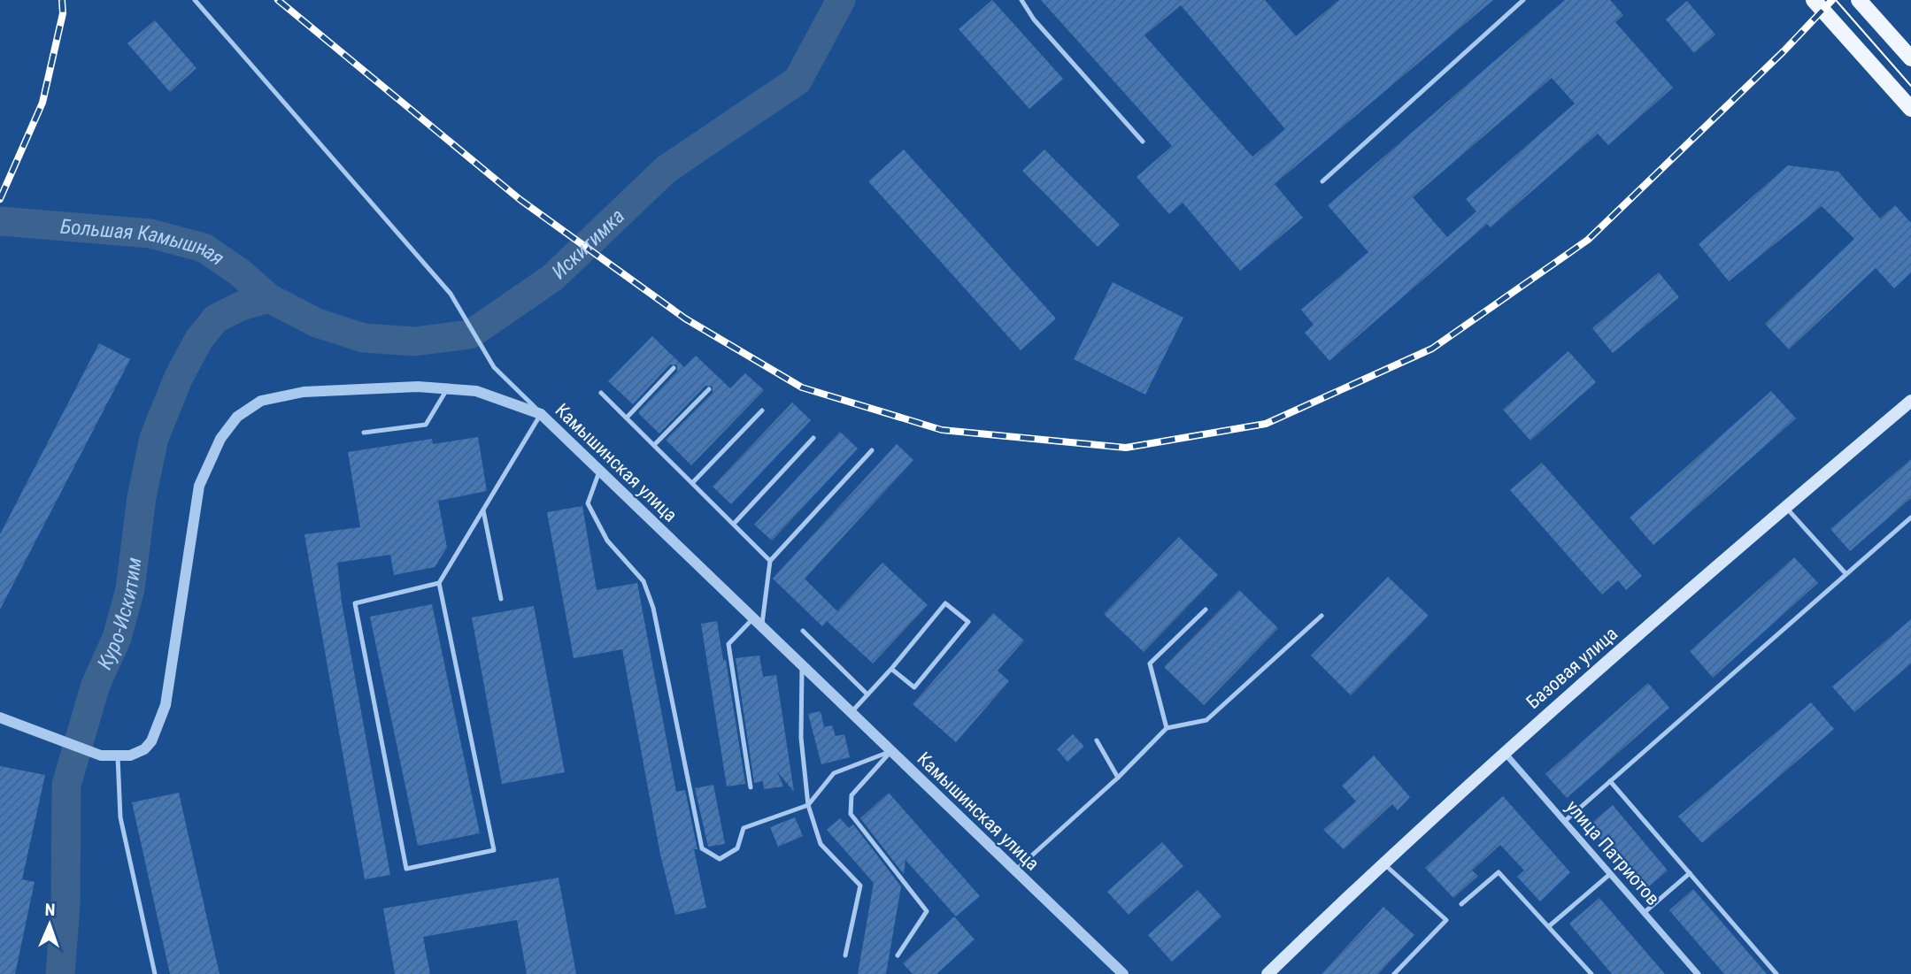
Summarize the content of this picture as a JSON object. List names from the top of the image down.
{
  "streets": {
    "main road": ["Базовая улица"],
    "street": ["Камышинская улица", "улица Патриотов"]
  },
  "crossings": [
    ["Базовая улица", "улица Патриотов"]
  ],
  "water": ["Искитимка", "Большая Камышная", "Куро-Искитим"],
  "north": "top"
}
